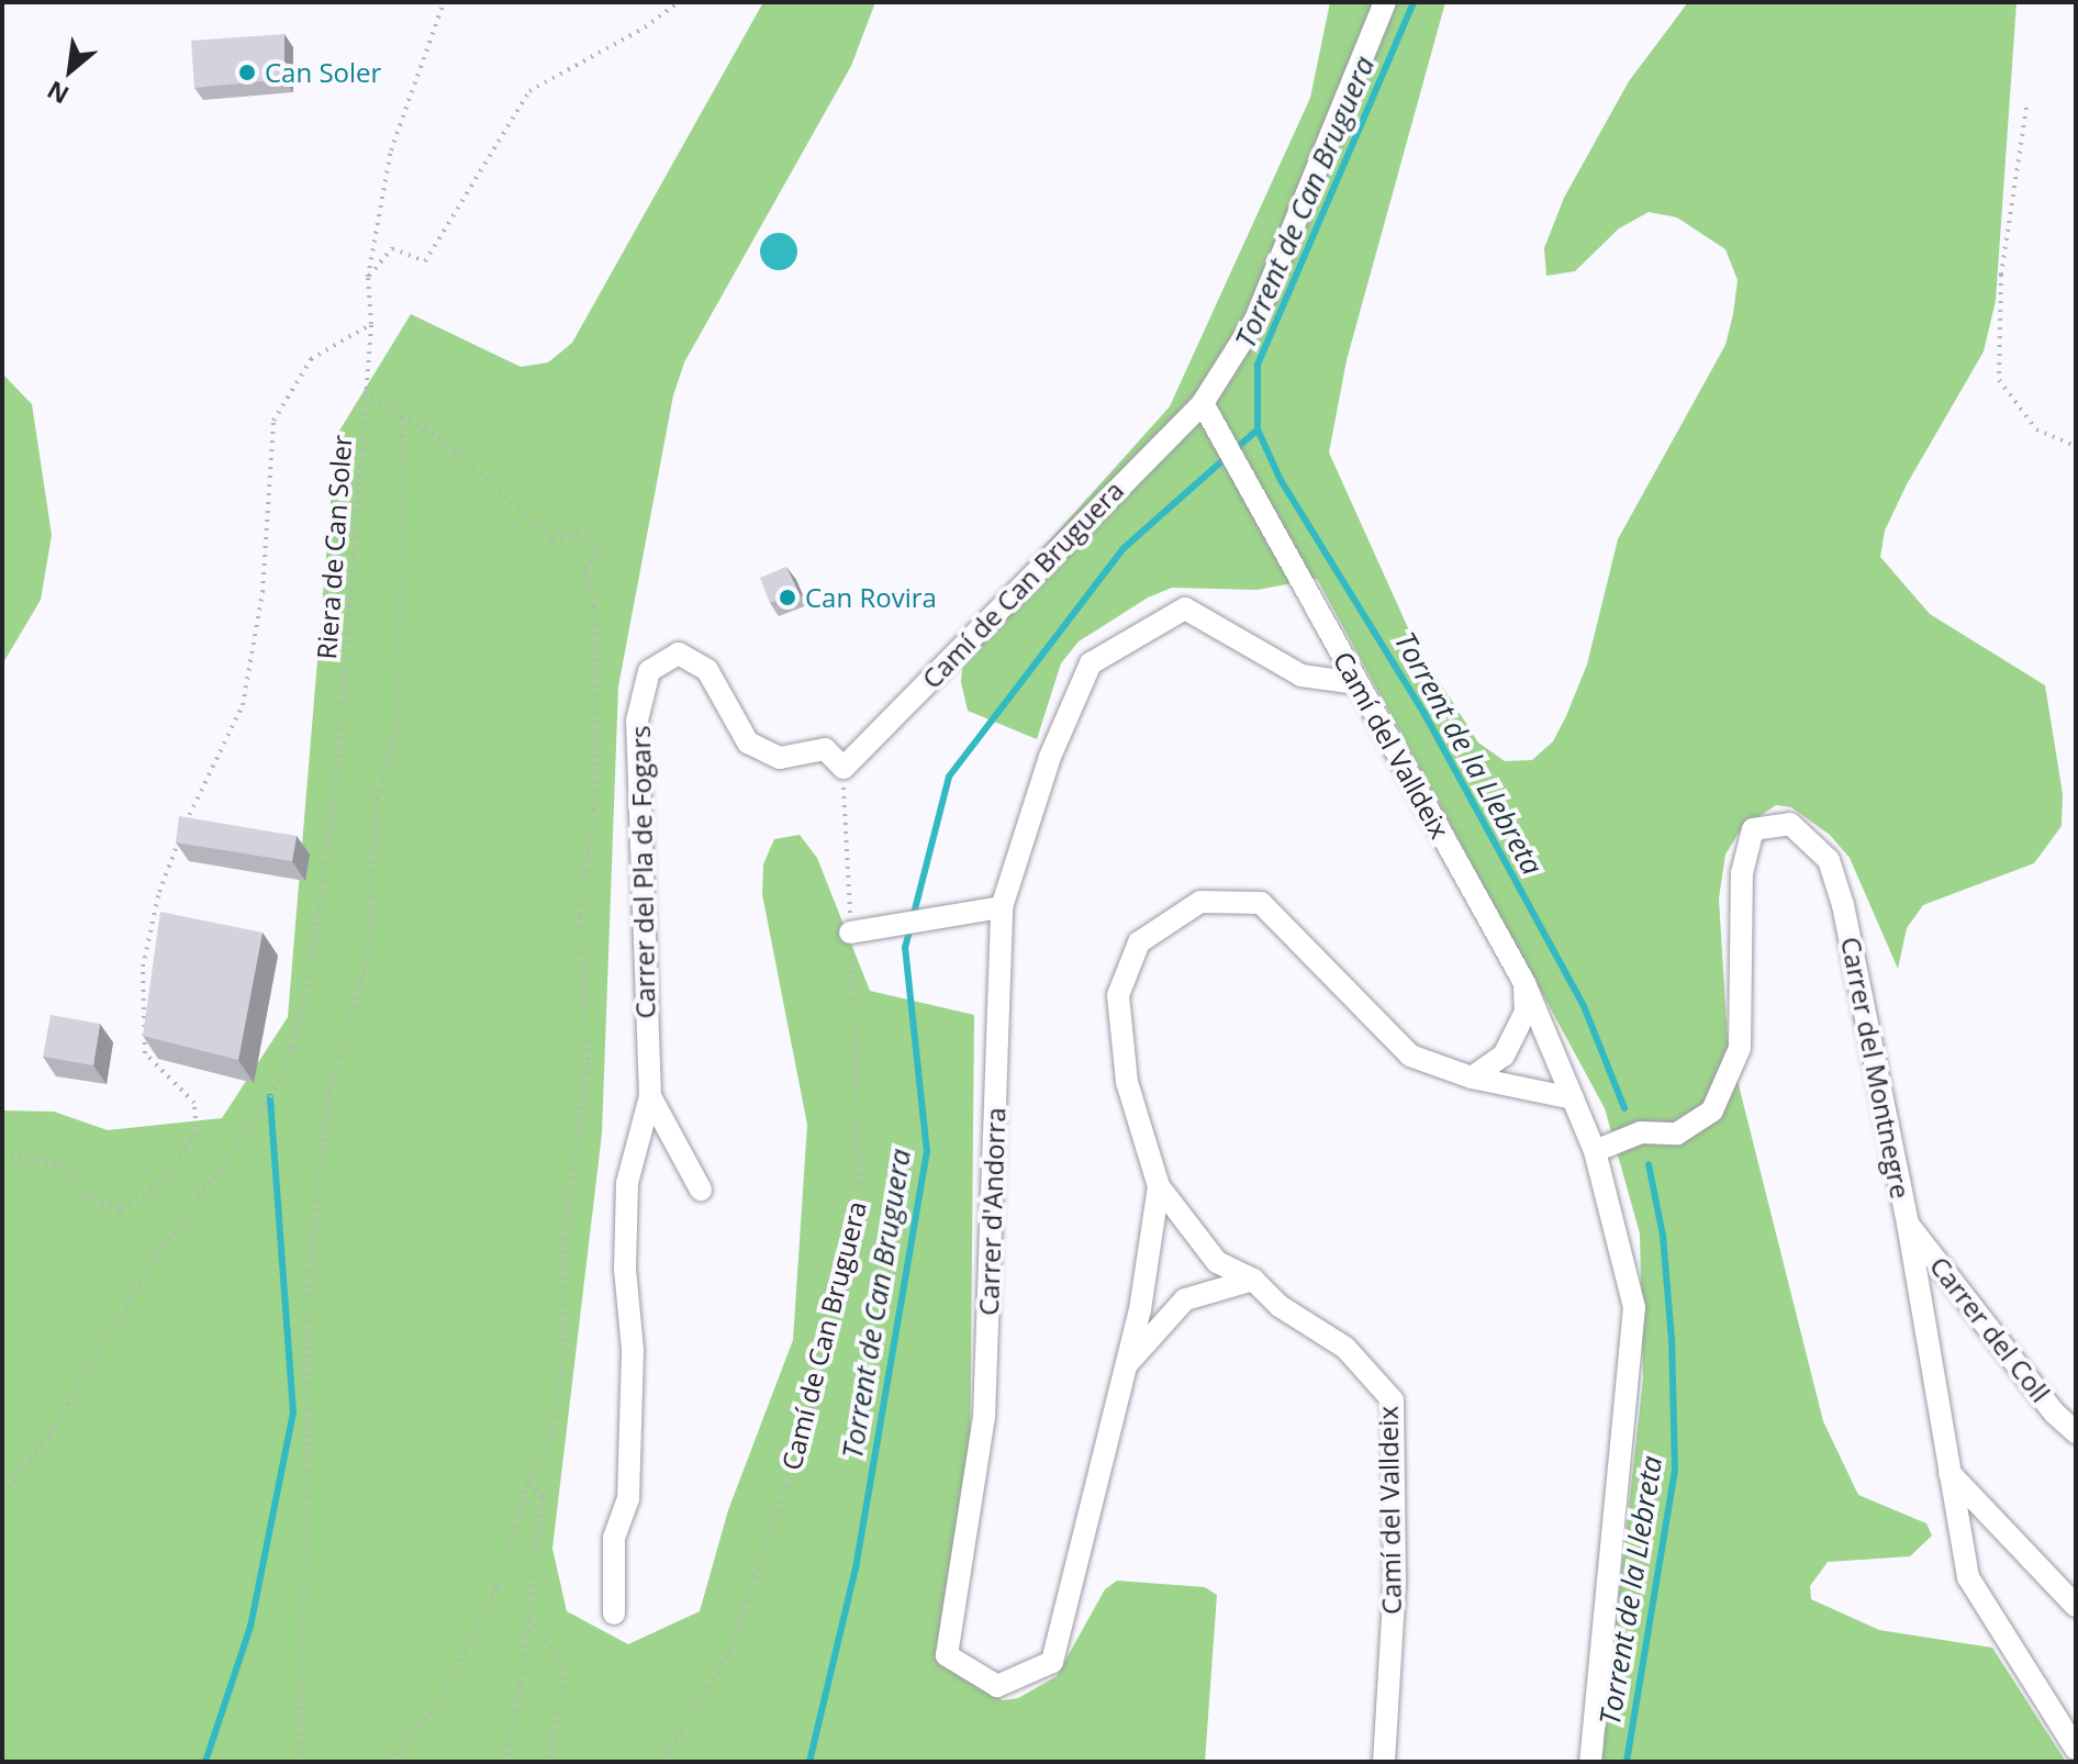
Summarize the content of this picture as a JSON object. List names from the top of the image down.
{
  "streets": {
    "street": [
      "Camí de Can Bruguera",
      "Camí del Valldeix",
      "Carrer del Pla de Fogars",
      "Carrer del Montnegre",
      "Carrer d'Andorra",
      "Carrer del Coll"
    ],
    "path": ["Riera de Can Soler"]
  },
  "crossings": [
    ["Camí de Can Bruguera", "Camí del Valldeix"],
    ["Camí de Can Bruguera", "Carrer del Pla de Fogars"],
    ["Camí del Valldeix", "Carrer d'Andorra"],
    ["Carrer del Montnegre", "Carrer del Coll"]
  ],
  "water": ["Torrent de Can Bruguera", "Torrent de la Llebreta"],
  "places": ["Can Soler", "Can Rovira"],
  "north": "bottom left"
}
